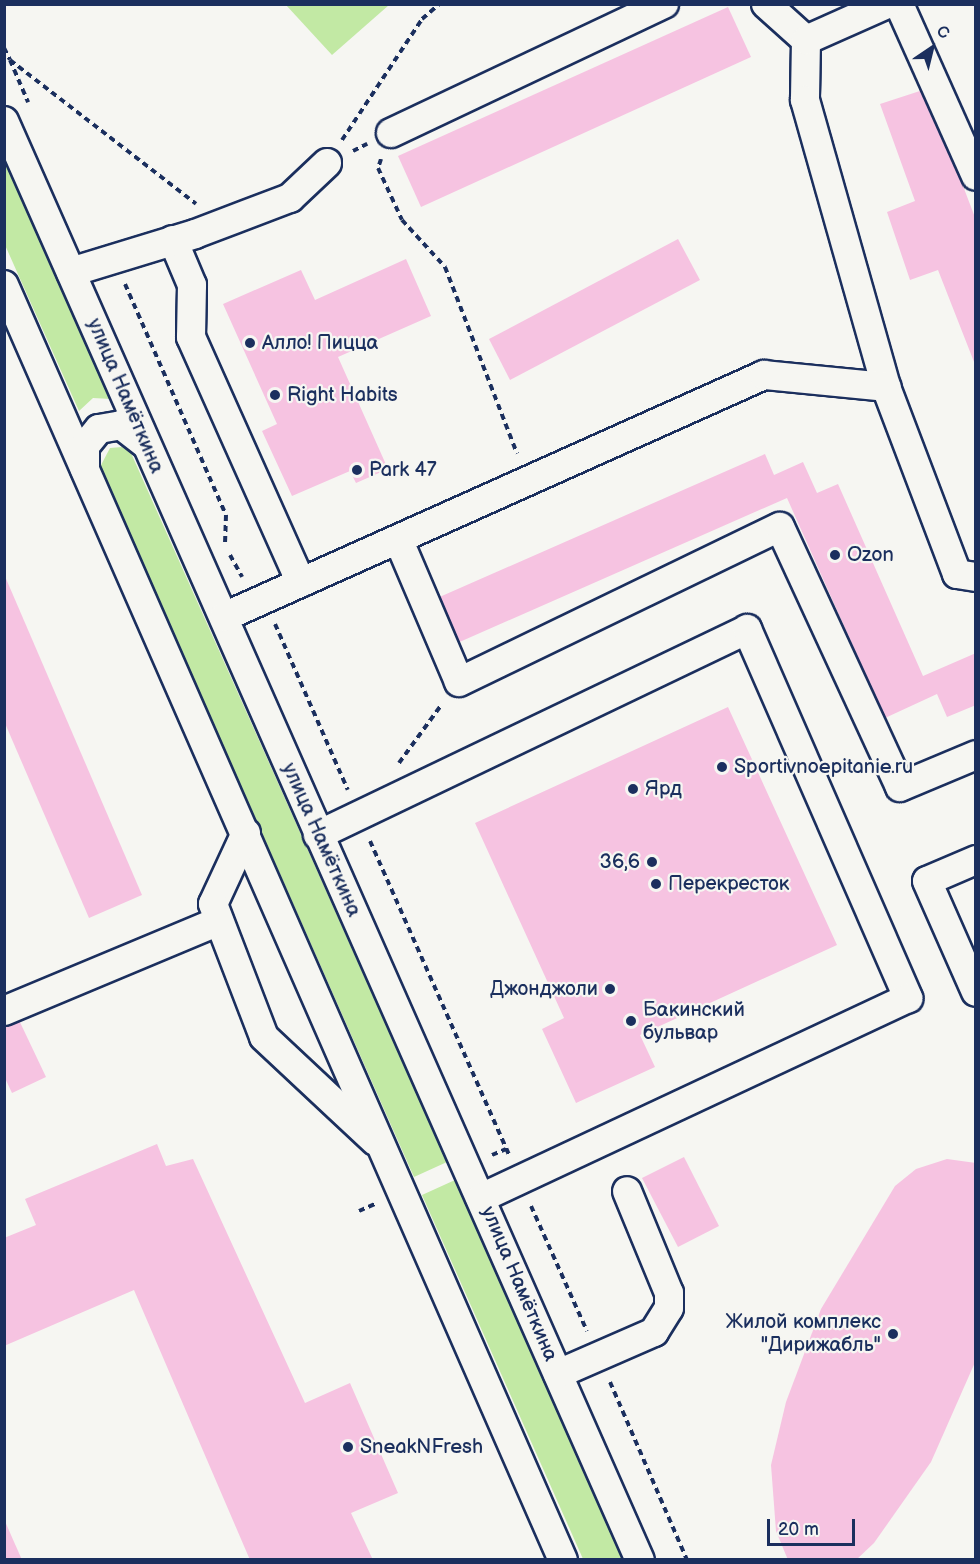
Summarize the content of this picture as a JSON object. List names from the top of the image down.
{
  "streets": {
    "street": ["улица Намёткина"]
  },
  "places": [
    "Алло! Пицца",
    "Right Habits",
    "Park 47",
    "Ozon",
    "Sportivnoepitanie.ru",
    "Ярд",
    "36,6",
    "Перекресток",
    "Джонджоли",
    "Бакинский бульвар",
    "Жилой комплекс \"Дирижабль\"",
    "SneakNFresh"
  ],
  "scale_bar": "20 m",
  "north": "top right"
}
